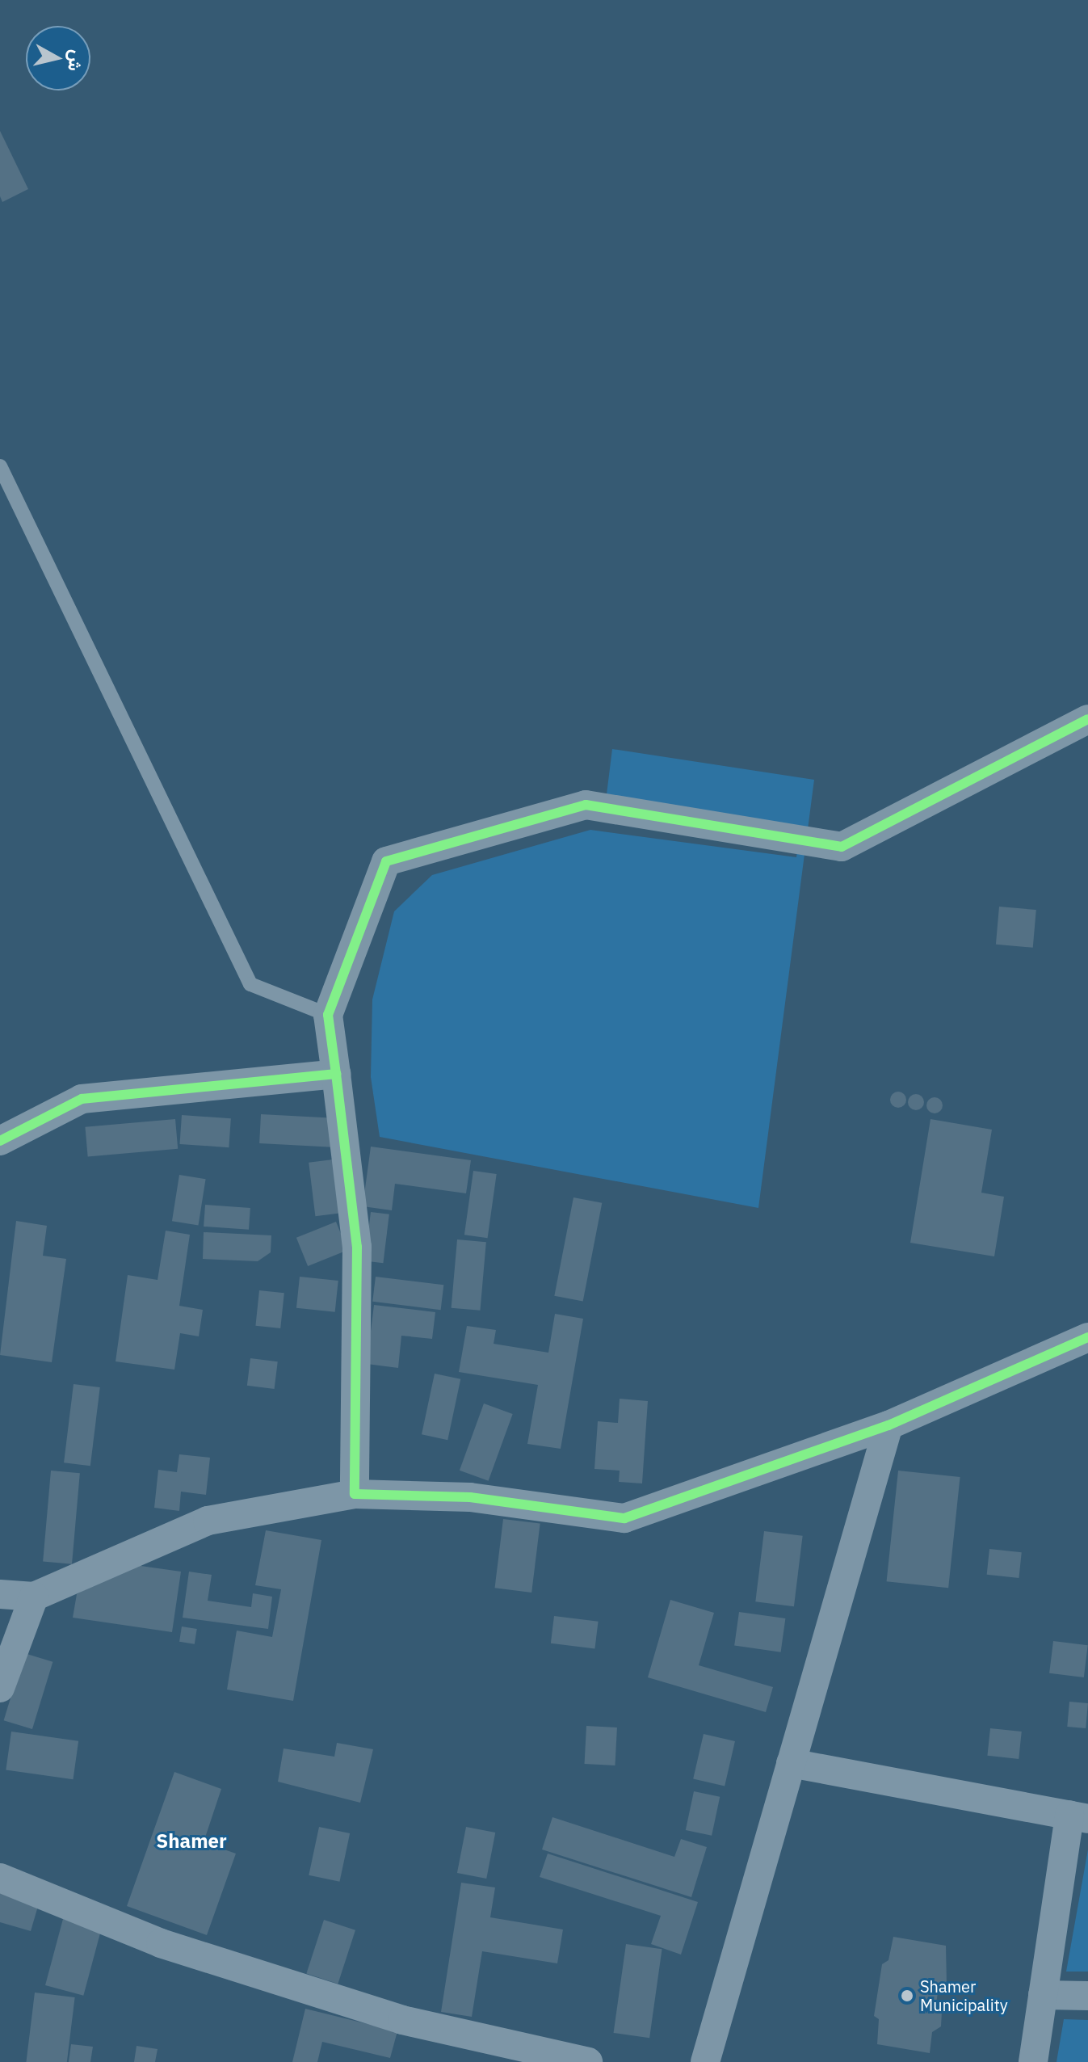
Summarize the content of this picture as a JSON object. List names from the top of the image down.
{
  "districts": ["Shamer"],
  "places": ["Shamer Municipality"],
  "north": "right"
}
